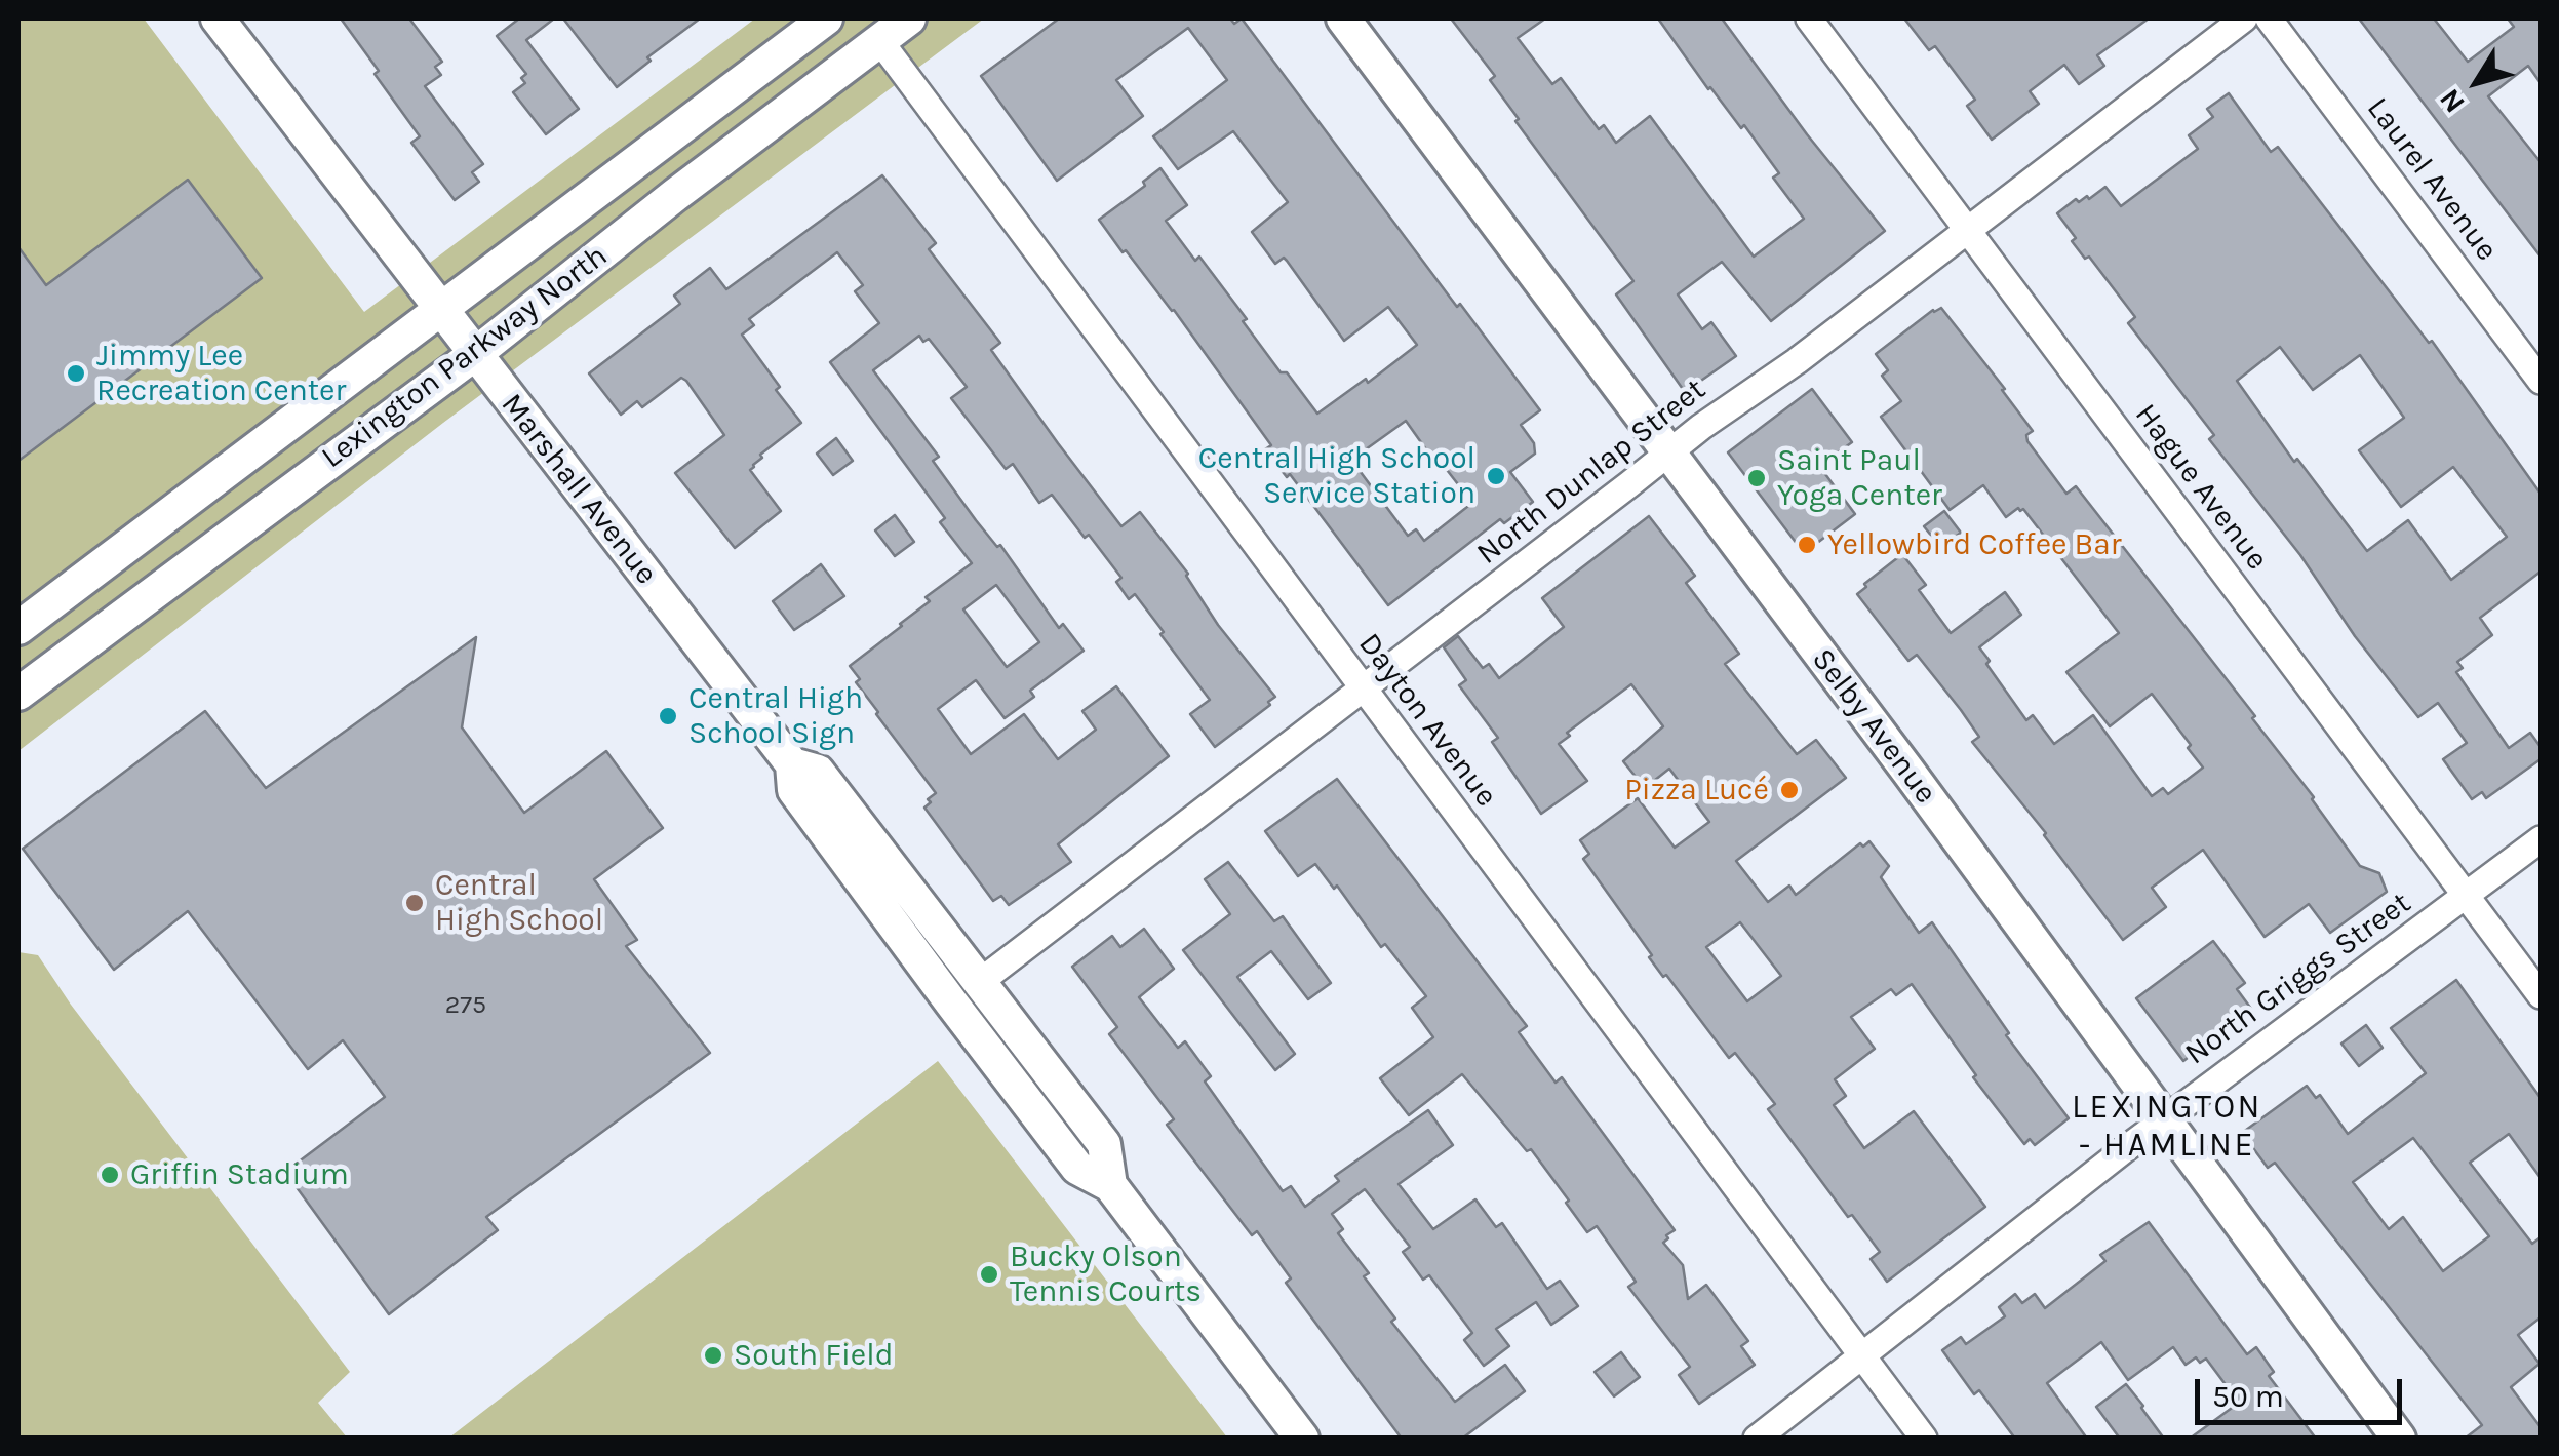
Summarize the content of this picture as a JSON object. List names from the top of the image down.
{
  "streets": {
    "street": [
      "Laurel Avenue",
      "Lexington Parkway North",
      "North Dunlap Street",
      "Hague Avenue",
      "Marshall Avenue",
      "Dayton Avenue",
      "Selby Avenue",
      "North Griggs Street"
    ]
  },
  "crossings": [
    ["Lexington Parkway North", "Marshall Avenue"],
    ["Lexington Parkway North", "Dayton Avenue"],
    ["North Dunlap Street", "Hague Avenue"],
    ["North Dunlap Street", "Marshall Avenue"],
    ["North Dunlap Street", "Dayton Avenue"],
    ["North Dunlap Street", "Selby Avenue"],
    ["Hague Avenue", "North Griggs Street"],
    ["Dayton Avenue", "North Griggs Street"],
    ["Selby Avenue", "North Griggs Street"]
  ],
  "districts": ["LEXINGTON - HAMLINE"],
  "places": [
    "Jimmy Lee Recreation Center",
    "Central High School Service Station",
    "Saint Paul Yoga Center",
    "Yellowbird Coffee Bar",
    "Central High School Sign",
    "Pizza Lucé",
    "Central High School",
    "Griffin Stadium",
    "Bucky Olson Tennis Courts",
    "South Field"
  ],
  "house_numbers": ["275"],
  "scale_bar": "50 m",
  "north": "bottom left"
}
